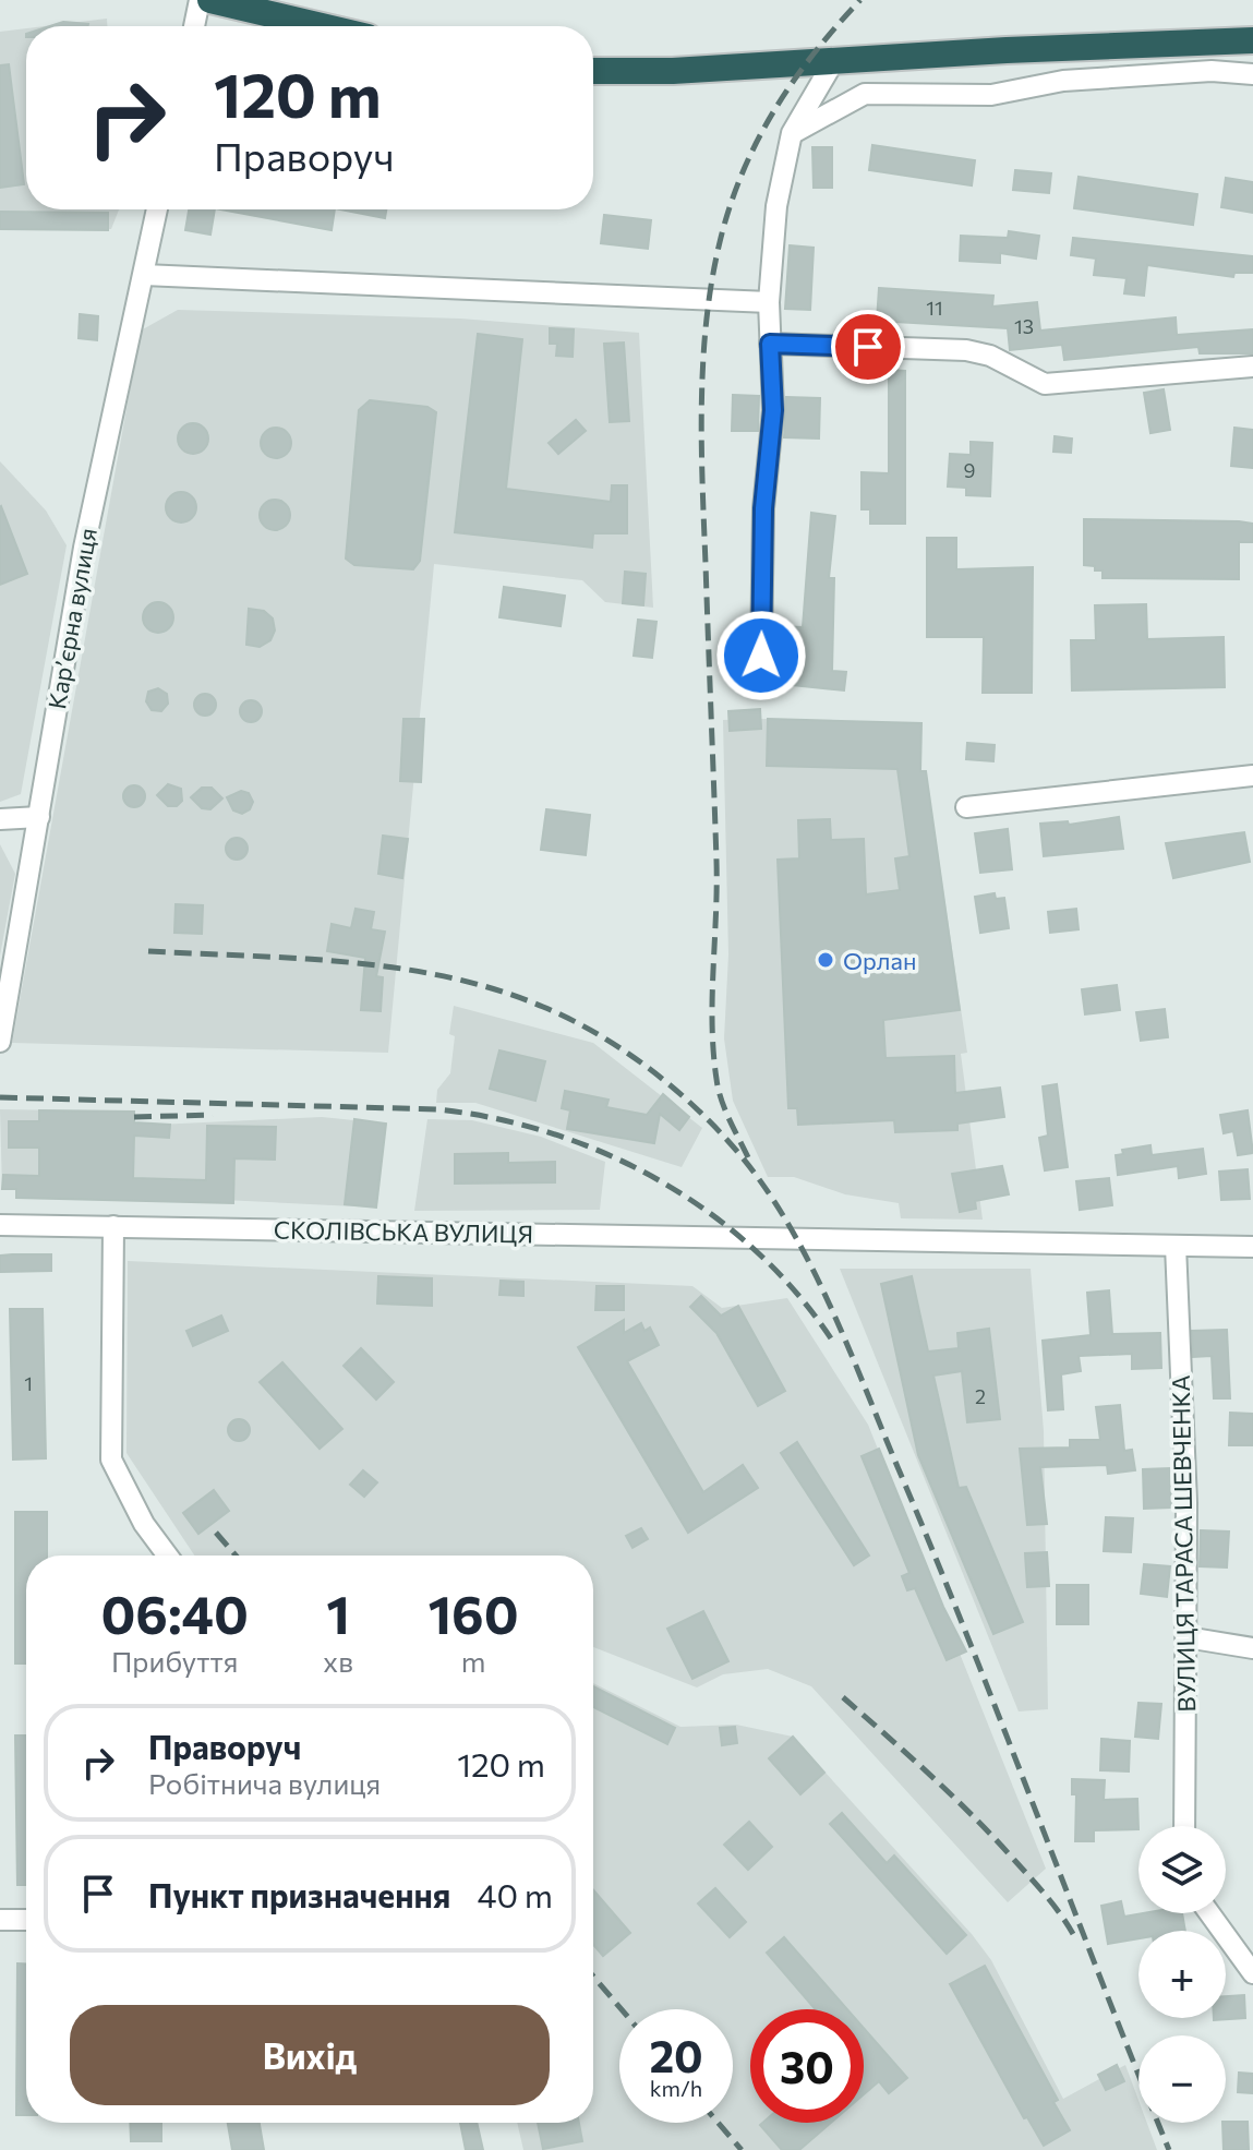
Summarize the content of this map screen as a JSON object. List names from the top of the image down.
{
  "streets": {
    "street": ["Карʼєрна вулиця", "СКОЛІВСЬКА ВУЛИЦЯ", "ВУЛИЦЯ ТАРАСА ШЕВЧЕНКА"]
  },
  "crossings": [
    ["СКОЛІВСЬКА ВУЛИЦЯ", "ВУЛИЦЯ ТАРАСА ШЕВЧЕНКА"]
  ],
  "places": ["Орлан"],
  "house_numbers": [
    "11",
    "13",
    "9",
    "1",
    "2"
  ],
  "page": {
    "turn": ["120 m", "Праворуч"],
    "eta": [
      "06:40",
      "Прибуття",
      "1",
      "хв",
      "160",
      "m"
    ],
    "list": [
      {
        "name": "Праворуч",
        "note": "Робітнича вулиця",
        "value": "120 m"
      },
      {
        "name": "Пункт призначення",
        "value": "40 m"
      }
    ],
    "map_buttons": ["+", "−"],
    "buttons": "Вихід",
    "speed": "20 km/h",
    "limit": "30"
  }
}
